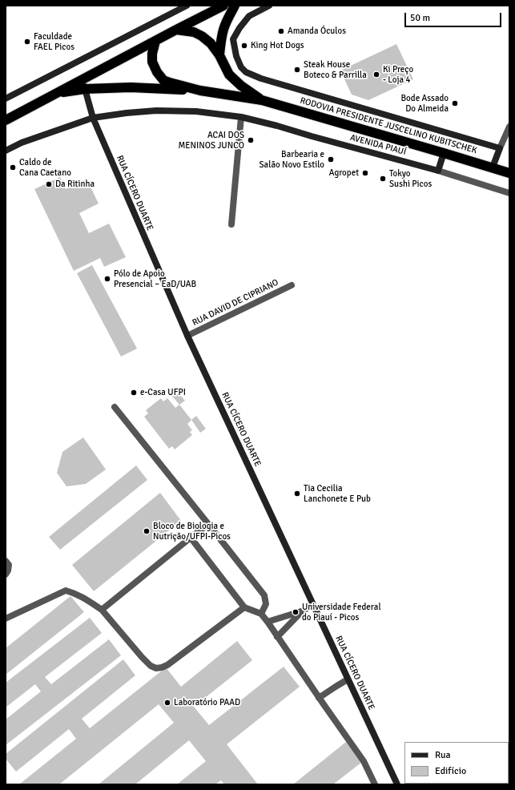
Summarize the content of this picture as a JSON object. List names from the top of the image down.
{
  "streets": {
    "highway": ["RODOVIA PRESIDENTE JUSCELINO KUBITSCHEK"],
    "main road": ["AVENIDA PIAUÍ", "RUA CÍCERO DUARTE"],
    "street": ["RUA DAVID DE CIPRIANO"]
  },
  "crossings": [
    ["AVENIDA PIAUÍ", "RUA CÍCERO DUARTE"],
    ["RUA CÍCERO DUARTE", "RUA DAVID DE CIPRIANO"]
  ],
  "places": [
    "Amanda Óculos",
    "Faculdade FAEL Picos",
    "King Hot Dogs",
    "Steak House Boteco & Parrilla",
    "Ki Preço - Loja 4",
    "Bode Assado Do Almeida",
    "ACAI DOS MENINOS JUNCO",
    "Barbearia e Salão Novo Estilo",
    "Caldo de Cana Caetano",
    "Agropet",
    "Tokyo Sushi Picos",
    "Da Ritinha",
    "Pólo de Apoio Presencial – EaD/UAB",
    "e-Casa UFPI",
    "Tia Cecilia Lanchonete E Pub",
    "Bloco de Biologia e Nutrição/UFPI-Picos",
    "Universidade Federal do Piauí - Picos",
    "Laboratório PAAD"
  ],
  "legend": ["Rua", "Edifício"],
  "scale_bar": "50 m"
}
